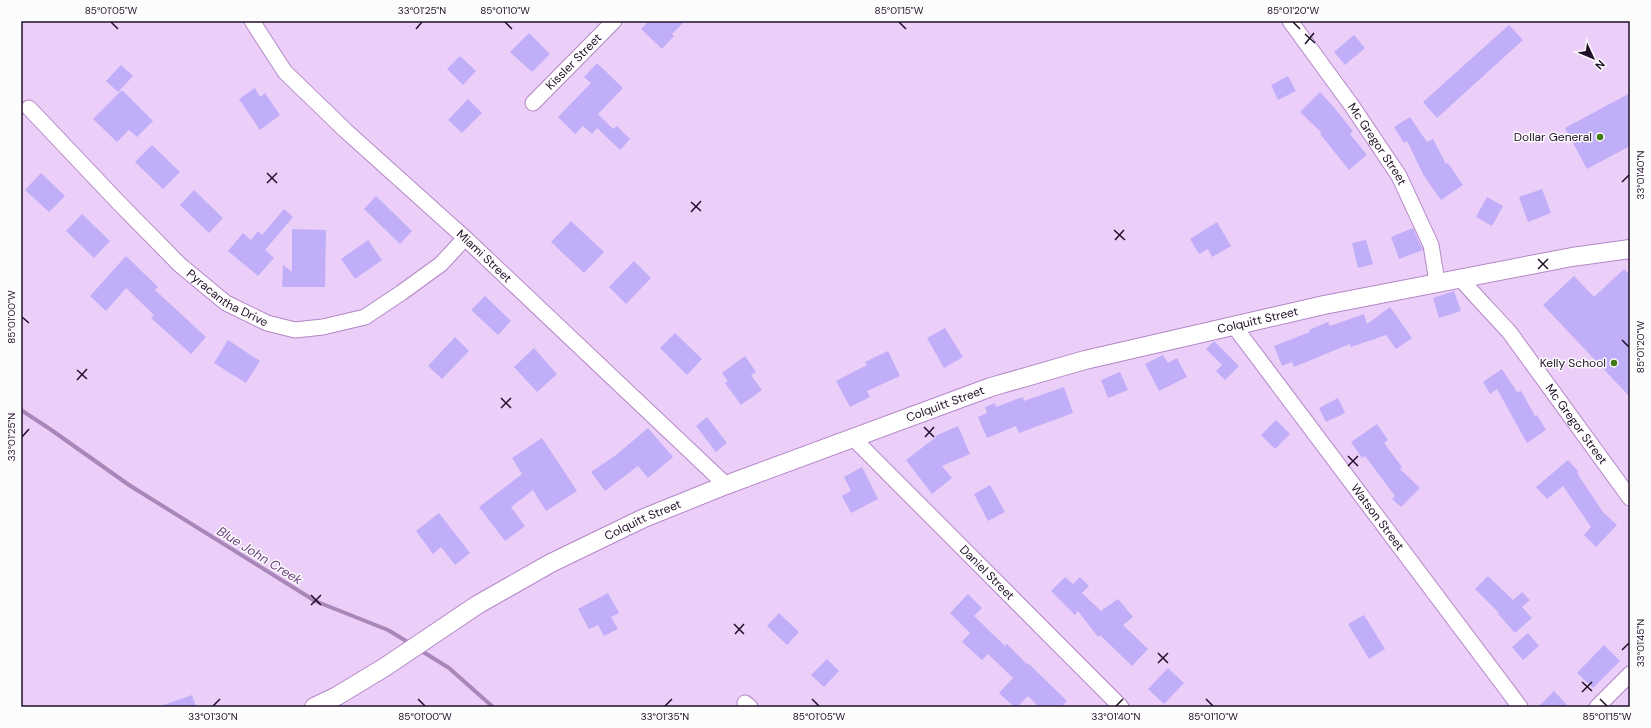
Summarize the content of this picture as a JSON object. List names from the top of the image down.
{
  "streets": {
    "street": [
      "Kissler Street",
      "Mc Gregor Street",
      "Miami Street",
      "Pyracantha Drive",
      "Colquitt Street",
      "Watson Street",
      "Daniel Street"
    ]
  },
  "crossings": [
    ["Mc Gregor Street", "Colquitt Street"],
    ["Miami Street", "Pyracantha Drive"],
    ["Miami Street", "Colquitt Street"],
    ["Colquitt Street", "Watson Street"],
    ["Colquitt Street", "Daniel Street"]
  ],
  "water": ["Blue John Creek"],
  "places": ["Dollar General", "Kelly School"],
  "north": "bottom right",
  "coordinates": [
    "85°01'05\"W",
    "33°01'25\"N",
    "85°01'10\"W",
    "85°01'15\"W",
    "85°01'20\"W",
    "33°01'40\"N",
    "85°01'00\"W",
    "33°01'45\"N",
    "33°01'30\"N",
    "33°01'35\"N"
  ]
}
